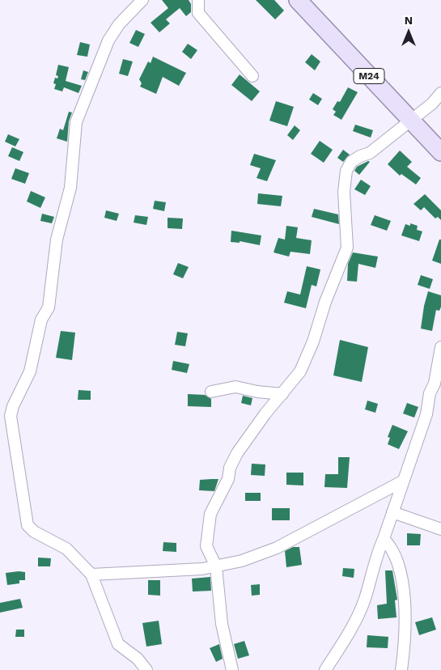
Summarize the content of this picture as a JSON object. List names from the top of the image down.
{
  "streets": {
    "main road": ["M24"]
  },
  "north": "top"
}
